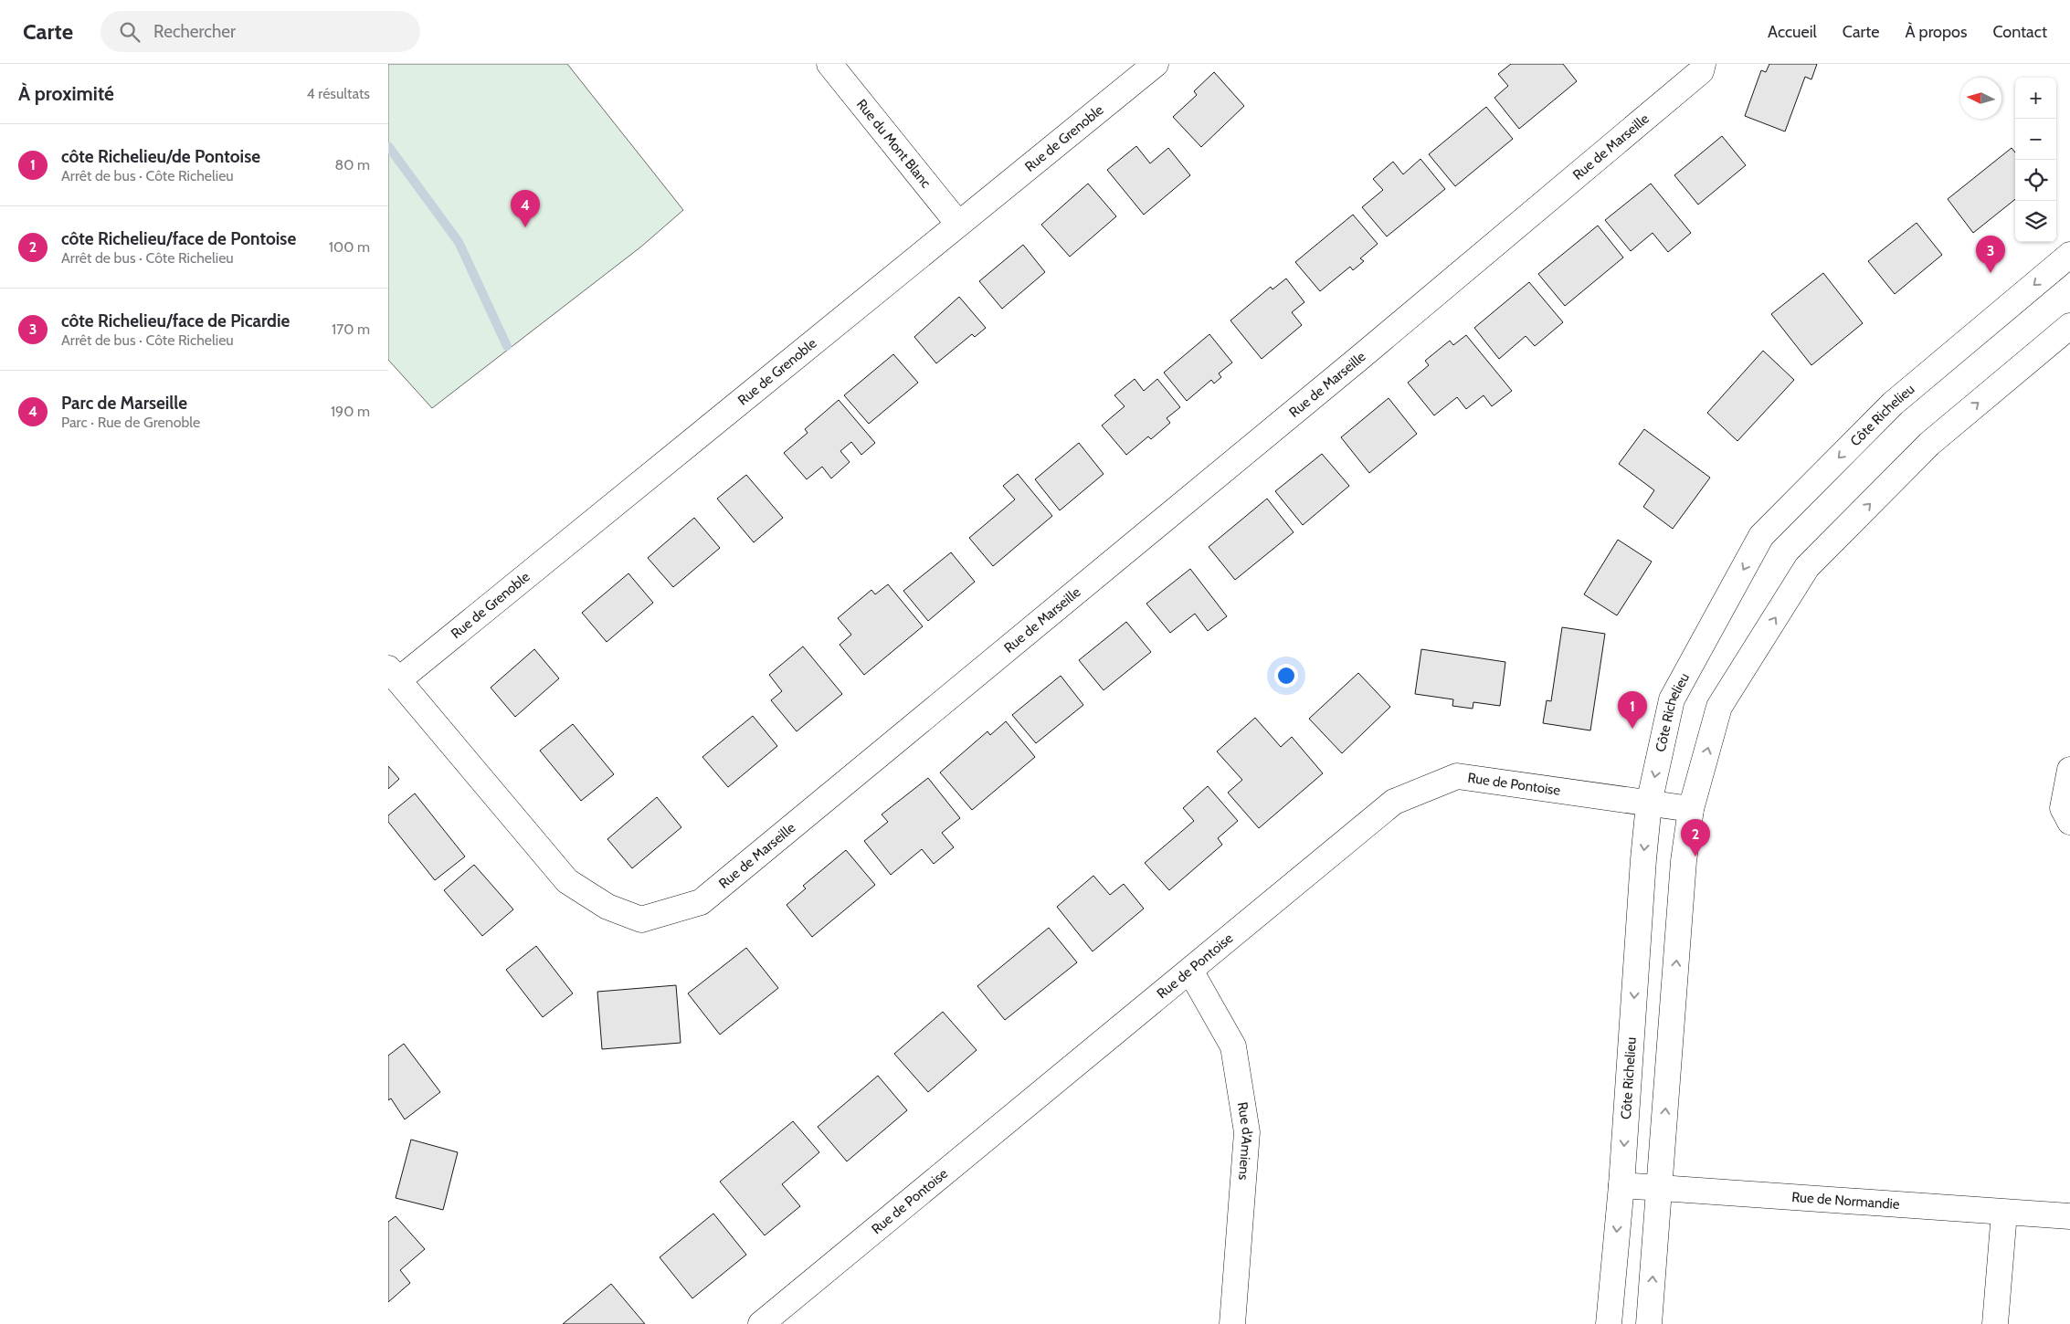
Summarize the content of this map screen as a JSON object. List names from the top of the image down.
{
  "streets": {
    "street": [
      "Rue de Grenoble",
      "Rue du Mont Blanc",
      "Rue de Marseille",
      "Côte Richelieu",
      "Rue de Pontoise",
      "Rue d'Amiens",
      "Rue de Normandie"
    ]
  },
  "crossings": [
    ["Rue de Grenoble", "Rue du Mont Blanc"],
    ["Rue de Grenoble", "Rue de Marseille"],
    ["Côte Richelieu", "Rue de Pontoise"],
    ["Côte Richelieu", "Rue de Normandie"],
    ["Rue de Pontoise", "Rue d'Amiens"]
  ],
  "north": "left",
  "page": {
    "header": "Carte",
    "search": "Rechercher",
    "nav": [
      "Accueil",
      "Carte",
      "À propos",
      "Contact"
    ],
    "heading": ["À proximité", "4 résultats"],
    "map_buttons": ["+", "−"],
    "list": [
      {
        "mark": "1",
        "name": "côte Richelieu/de Pontoise",
        "note": "Arrêt de bus · Côte Richelieu",
        "value": "80 m"
      },
      {
        "mark": "2",
        "name": "côte Richelieu/face de Pontoise",
        "note": "Arrêt de bus · Côte Richelieu",
        "value": "100 m"
      },
      {
        "mark": "3",
        "name": "côte Richelieu/face de Picardie",
        "note": "Arrêt de bus · Côte Richelieu",
        "value": "170 m"
      },
      {
        "mark": "4",
        "name": "Parc de Marseille",
        "note": "Parc · Rue de Grenoble",
        "value": "190 m"
      }
    ],
    "pins": [
      "4",
      "3",
      "1",
      "2"
    ]
  }
}
